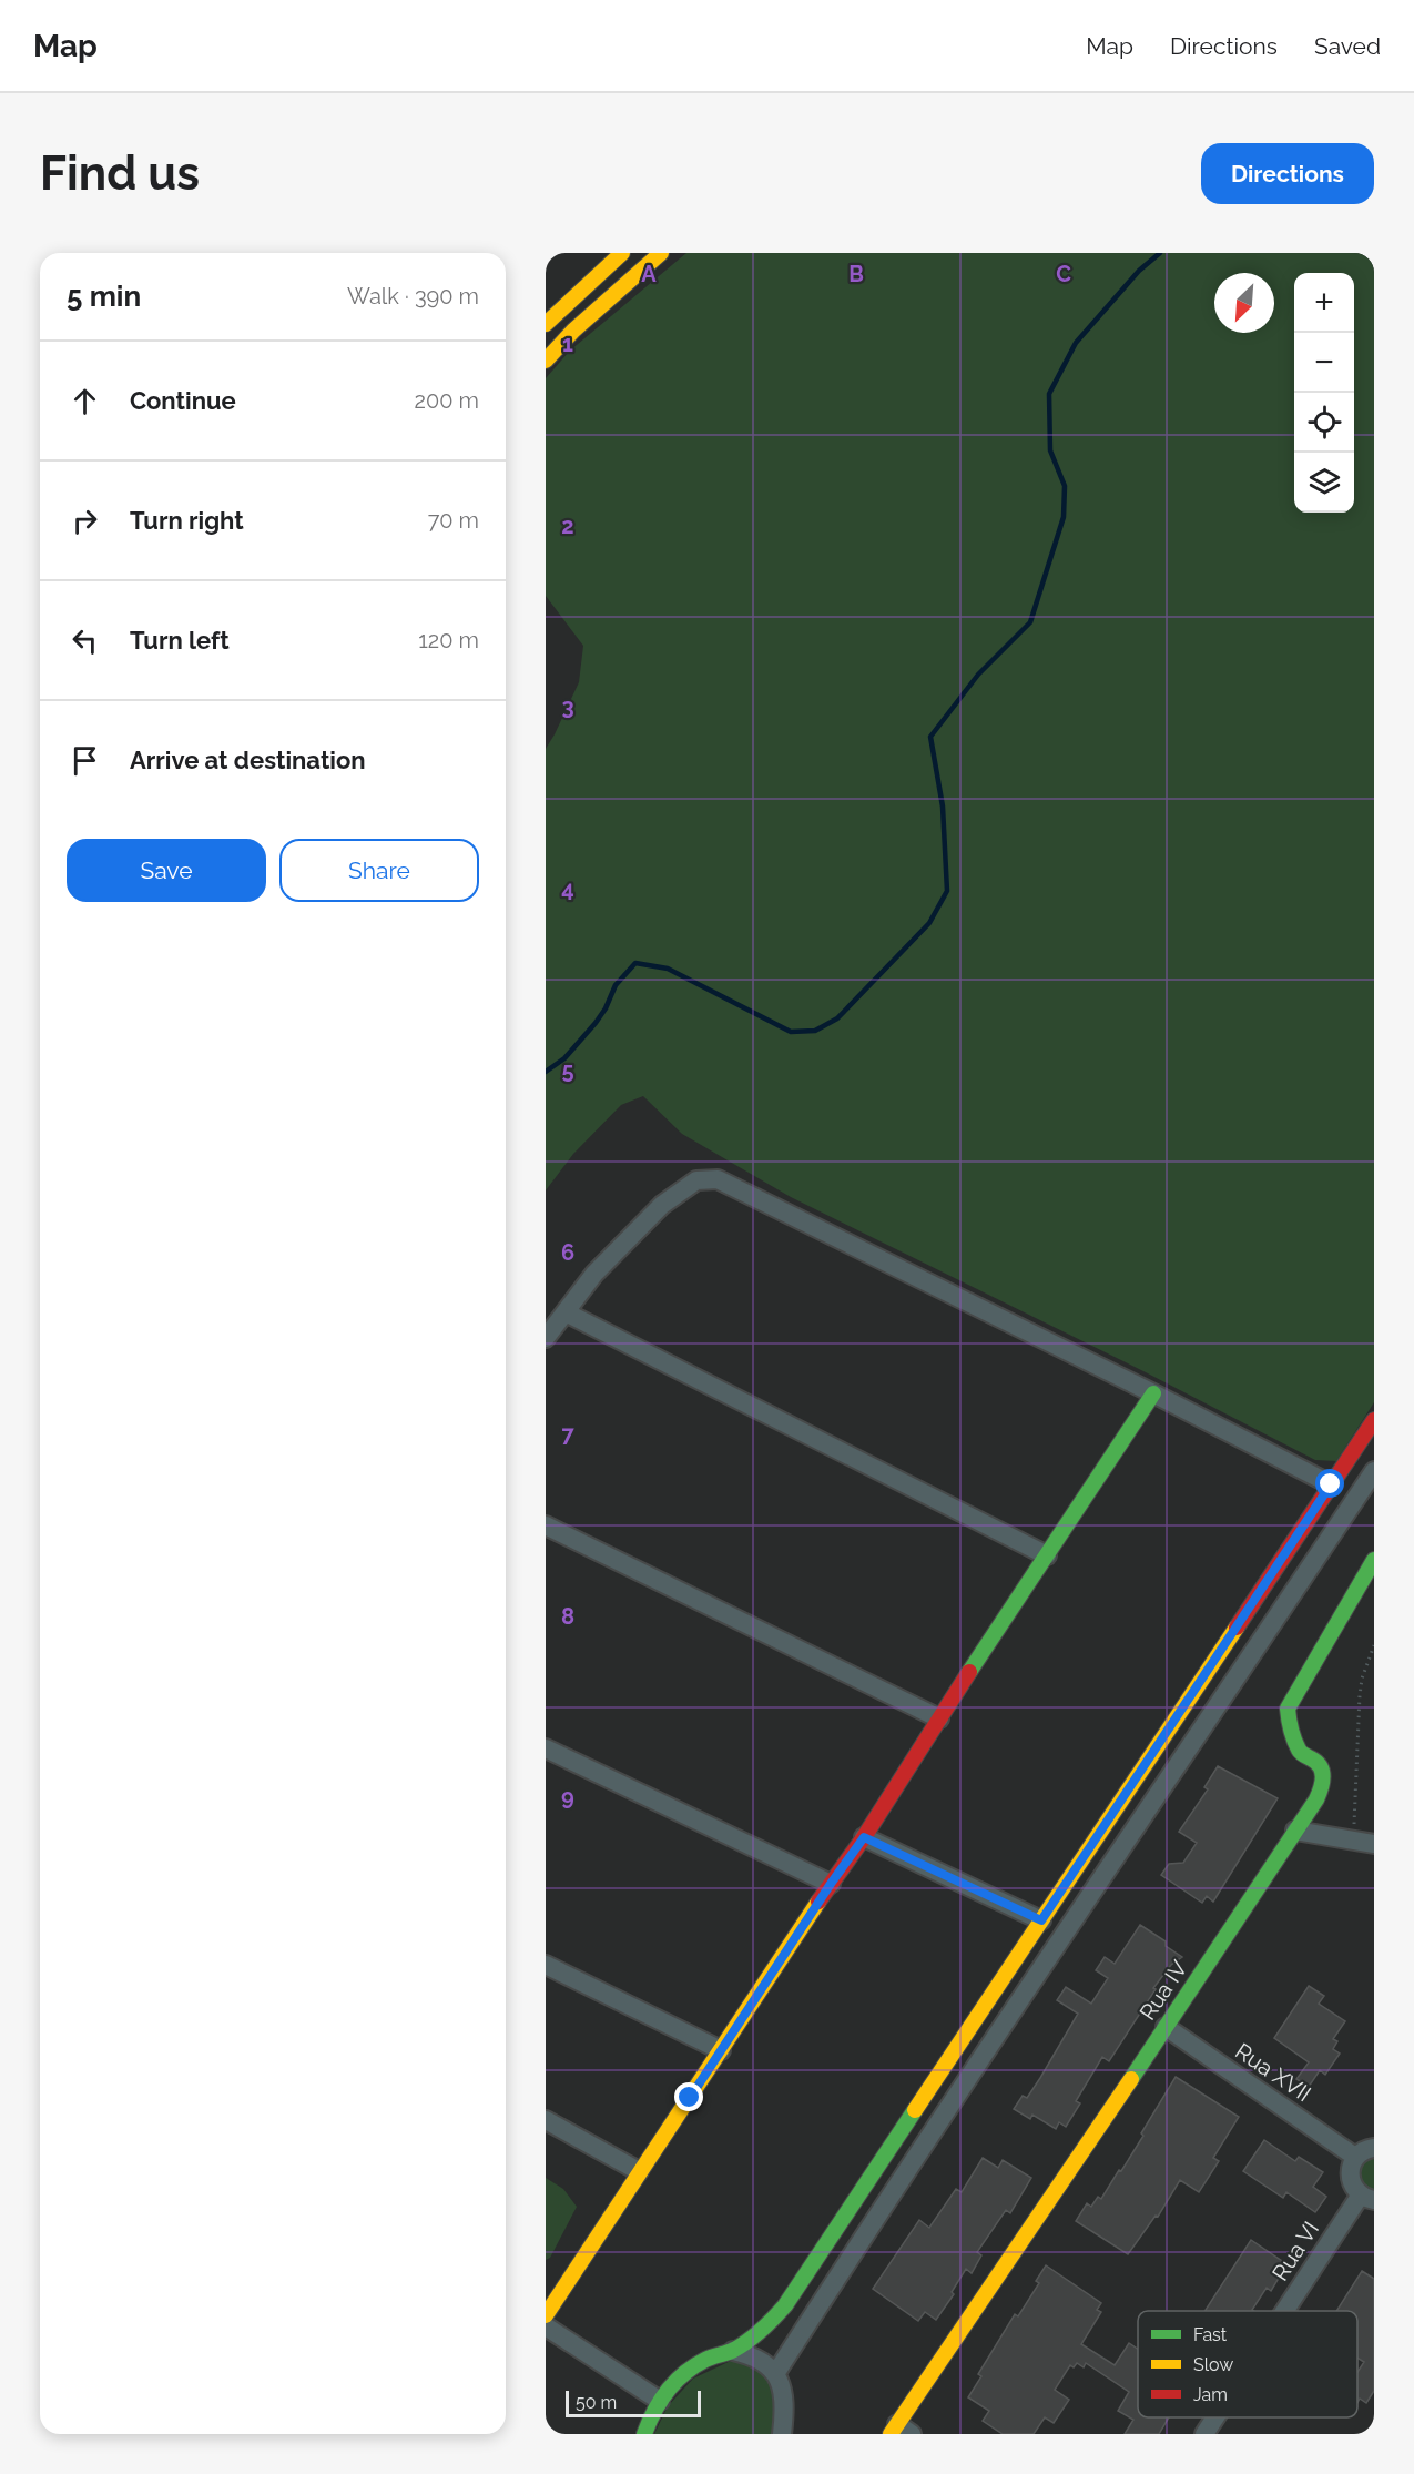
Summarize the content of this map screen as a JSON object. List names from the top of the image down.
{
  "streets": {
    "street": ["Rua IV", "Rua XVII", "Rua VI"]
  },
  "crossings": [
    ["Rua IV", "Rua XVII"]
  ],
  "legend": ["Fast", "Slow", "Jam"],
  "scale_bar": "50 m",
  "north": "bottom left",
  "page": {
    "header": "Map",
    "nav": ["Map", "Directions", "Saved"],
    "buttons": [
      "Directions",
      ["Save", "Share"]
    ],
    "title": "Find us",
    "heading": ["5 min", "Walk · 390 m"],
    "map_buttons": ["+", "−"],
    "list": [
      ["Continue", "200 m"],
      ["Turn right", "70 m"],
      ["Turn left", "120 m"],
      "Arrive at destination"
    ],
    "scale": "50 m"
  },
  "grid": {
    "columns": ["A", "B", "C"],
    "rows": [
      "1",
      "2",
      "3",
      "4",
      "5",
      "6",
      "7",
      "8",
      "9"
    ]
  }
}
